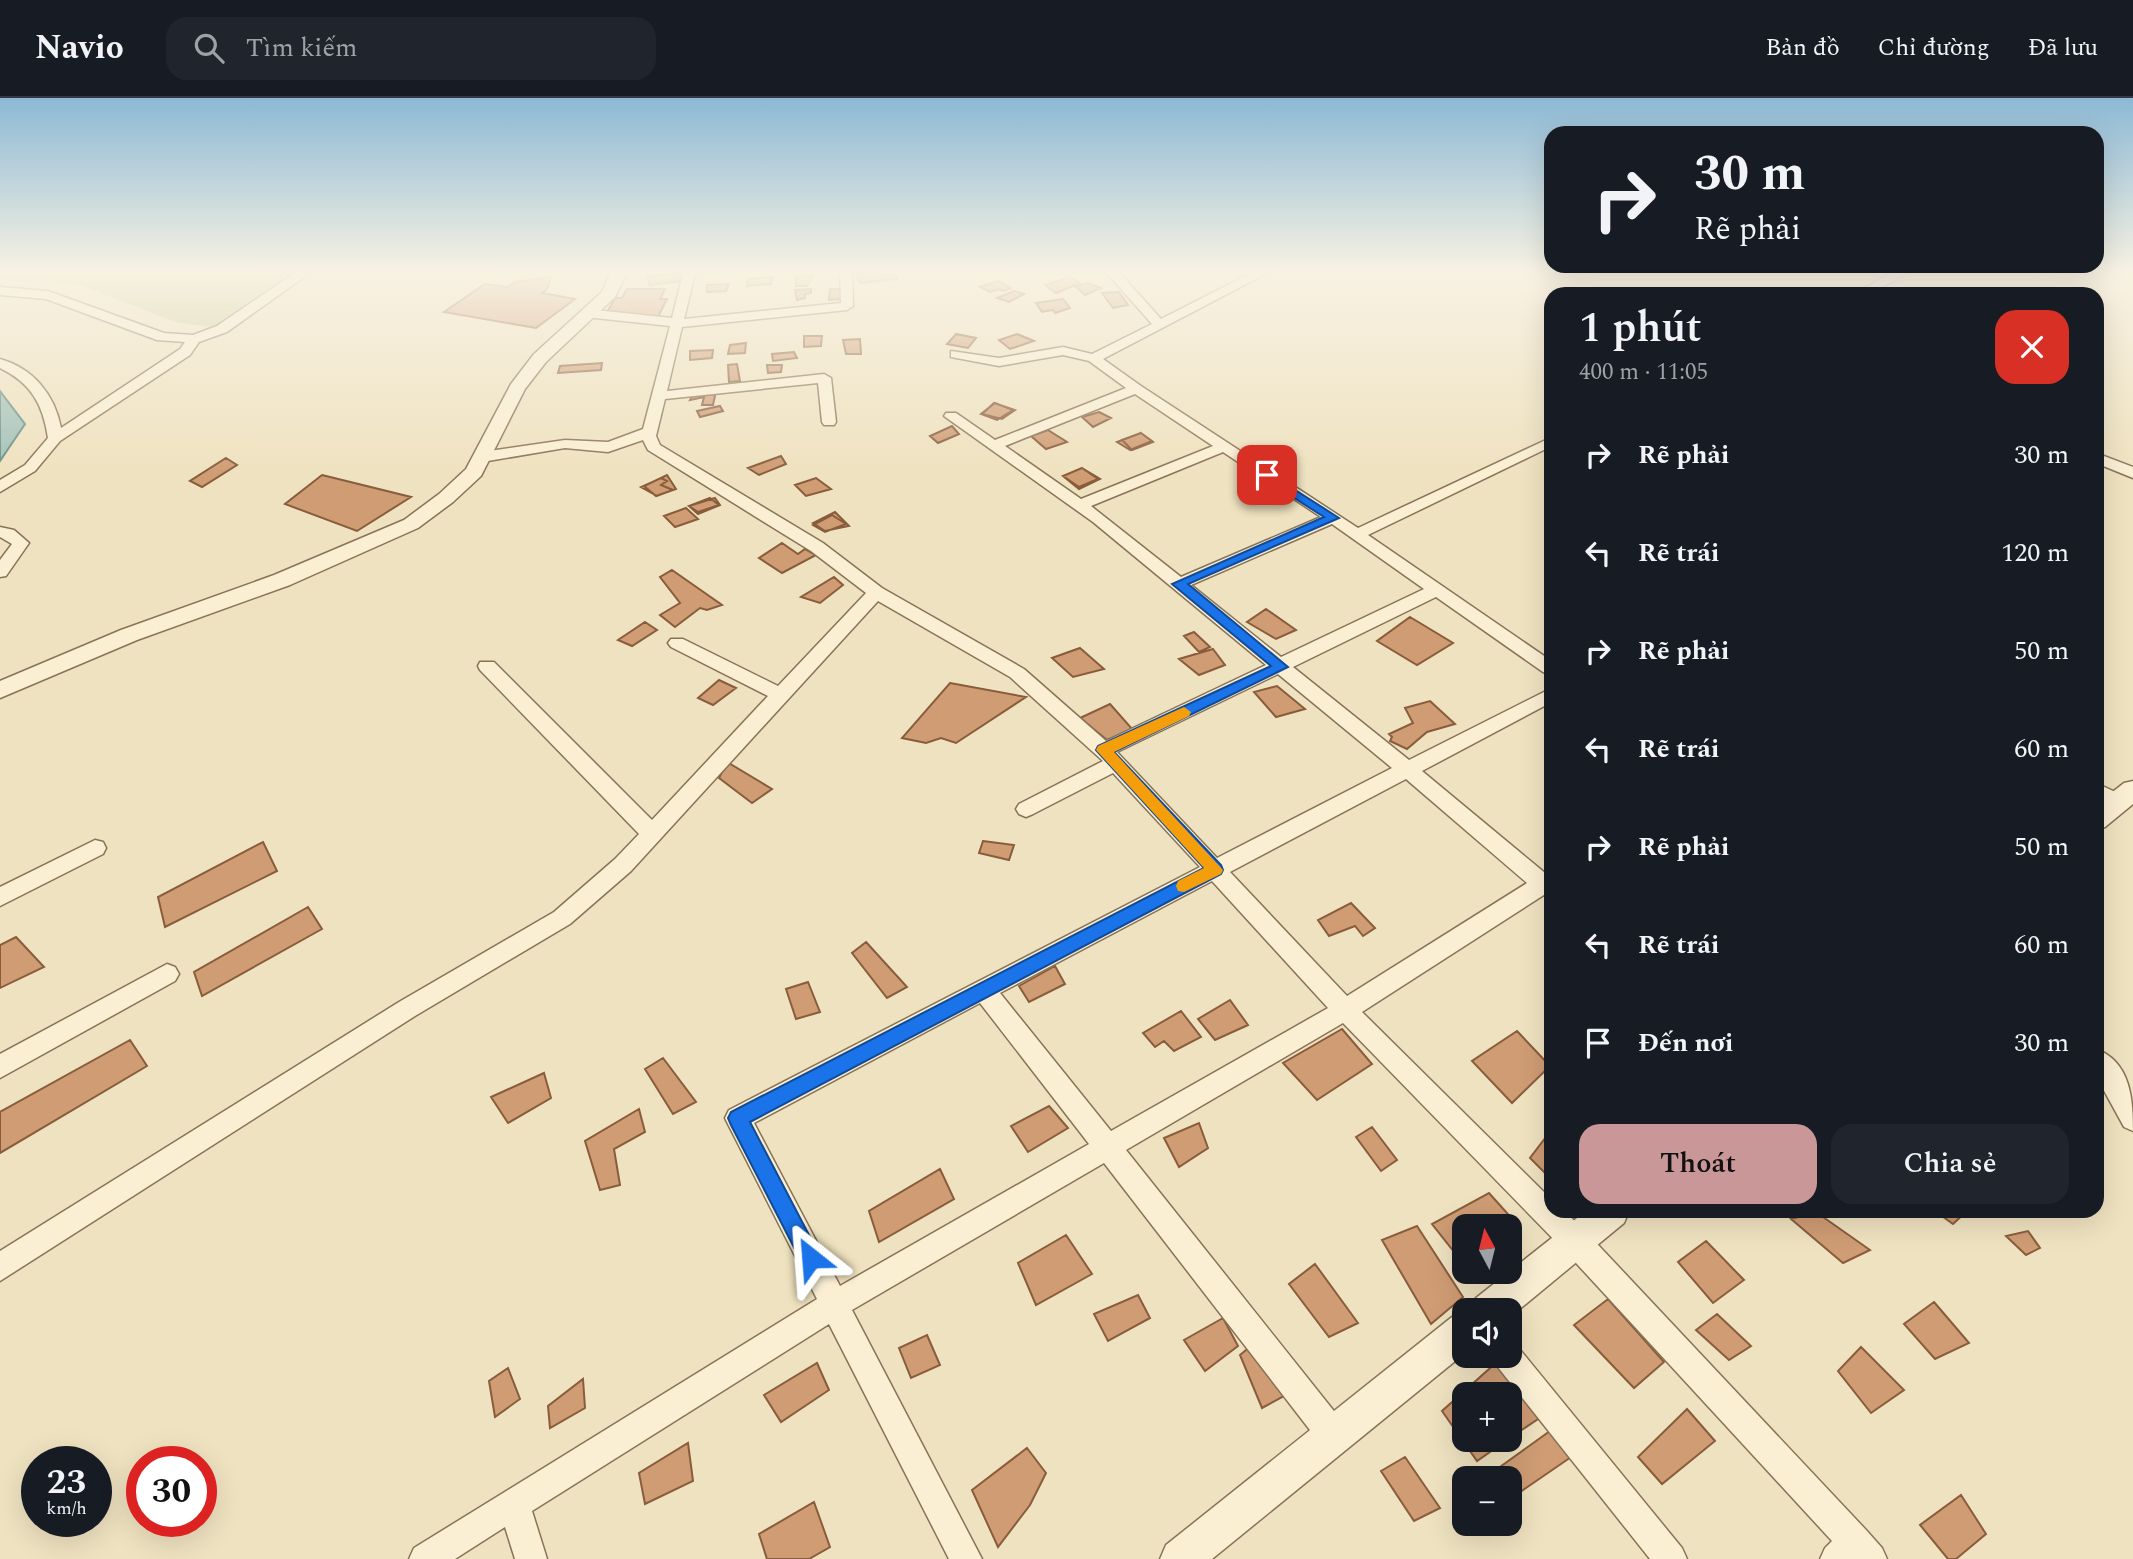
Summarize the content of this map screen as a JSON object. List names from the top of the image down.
{
  "north": "top",
  "page": {
    "header": "Navio",
    "search": "Tìm kiếm",
    "nav": ["Bản đồ", "Chỉ đường", "Đã lưu"],
    "turn": ["30 m", "Rẽ phải"],
    "heading": ["1 phút", "400 m · 11:05"],
    "list": [
      {
        "name": "Rẽ phải",
        "value": "30 m"
      },
      {
        "name": "Rẽ trái",
        "value": "120 m"
      },
      {
        "name": "Rẽ phải",
        "value": "50 m"
      },
      {
        "name": "Rẽ trái",
        "value": "60 m"
      },
      {
        "name": "Rẽ phải",
        "value": "50 m"
      },
      {
        "name": "Rẽ trái",
        "value": "60 m"
      },
      {
        "name": "Đến nơi",
        "value": "30 m"
      }
    ],
    "buttons": ["Thoát", "Chia sẻ"],
    "map_buttons": ["+", "−"],
    "speed": "23 km/h",
    "limit": "30"
  }
}
